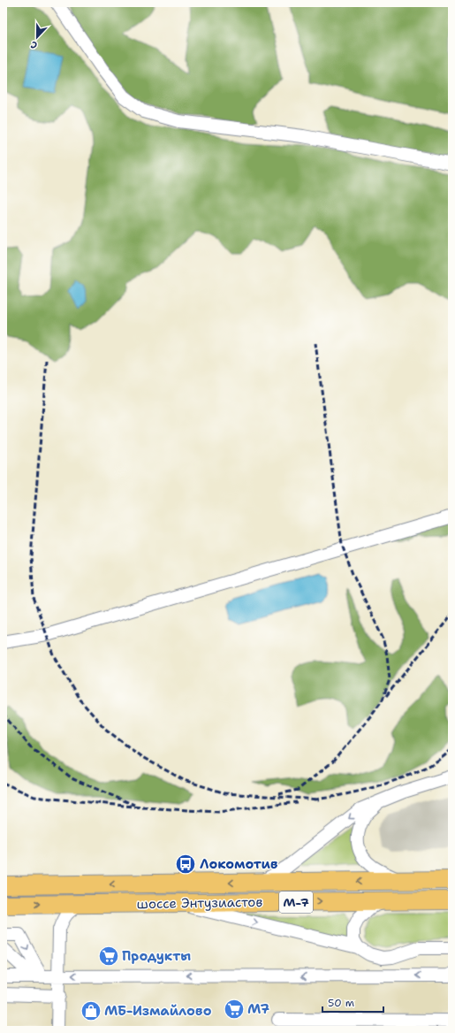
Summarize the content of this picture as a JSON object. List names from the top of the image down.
{
  "streets": {
    "highway": ["М-7", "шоссе Энтузиастов"]
  },
  "crossings": [
    ["М-7", "шоссе Энтузиастов"]
  ],
  "places": {
    "bus stop": ["Локомотив"],
    "supermarket": ["Продукты", "М7"],
    "shop": ["МБ-Измайлово"]
  },
  "scale_bar": "50 m",
  "north": "bottom"
}
